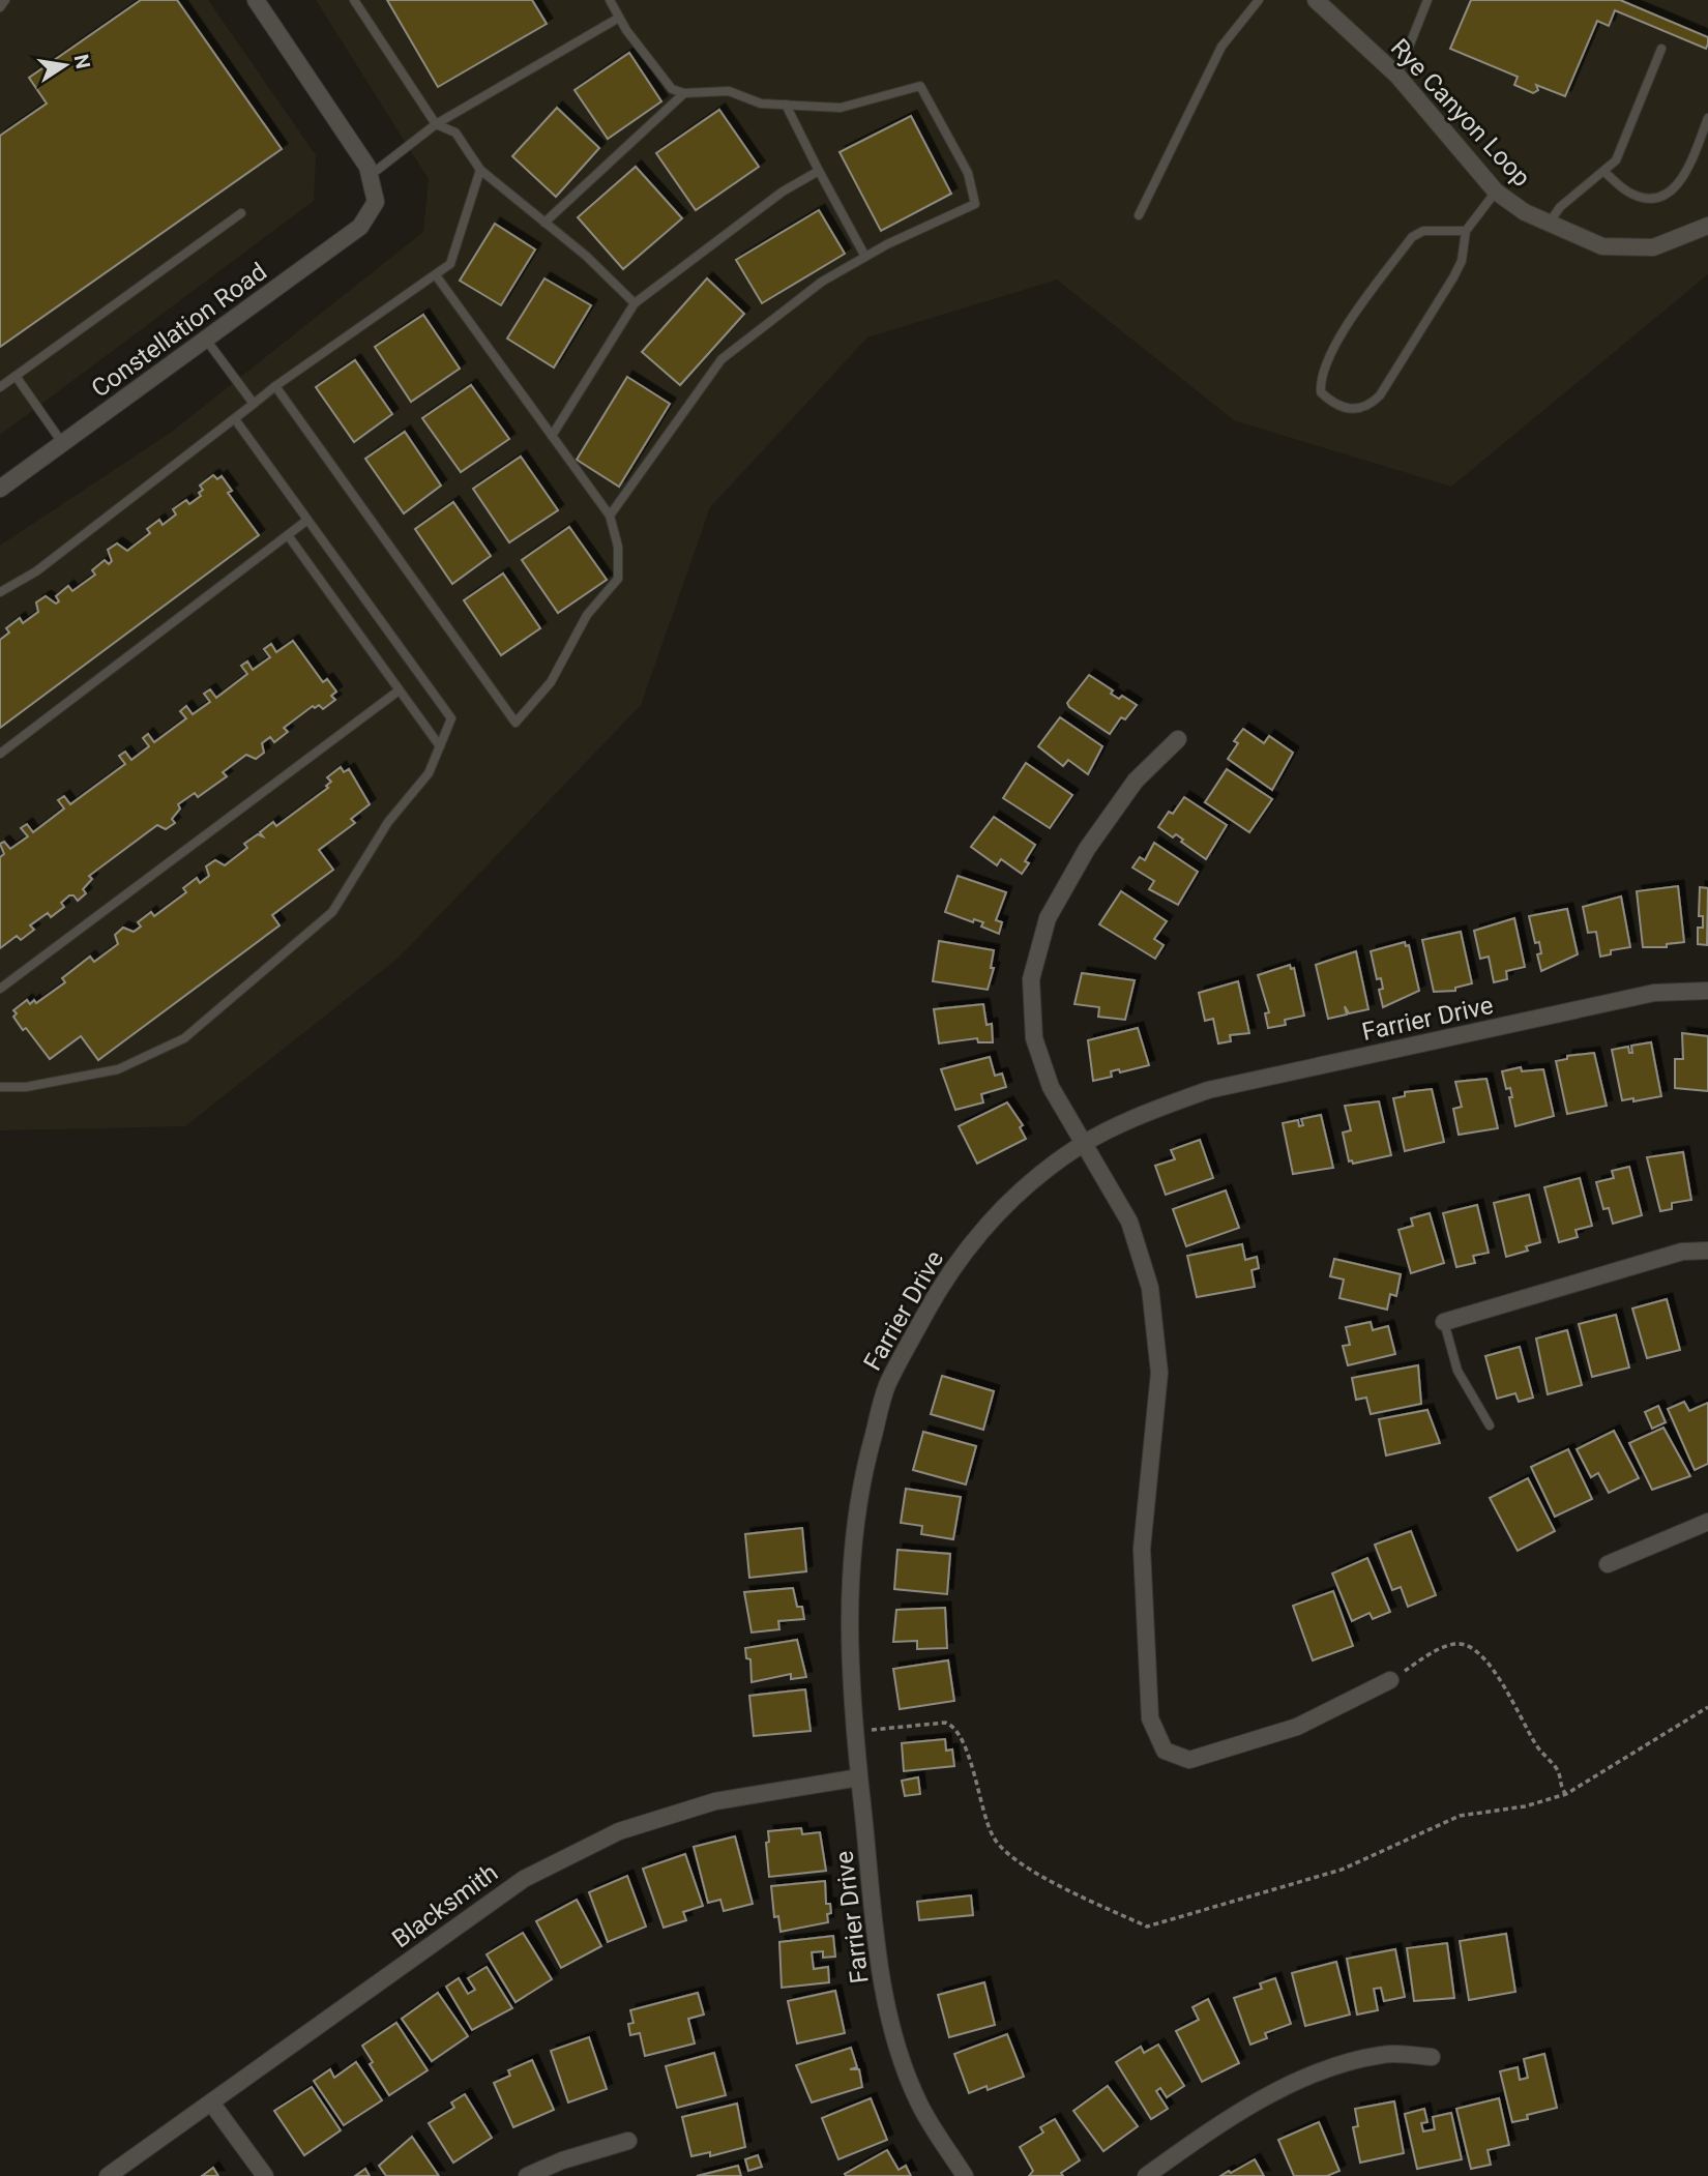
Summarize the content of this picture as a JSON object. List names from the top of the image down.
{
  "streets": {
    "street": [
      "Rye Canyon Loop",
      "Constellation Road",
      "Farrier Drive",
      "Blacksmith"
    ]
  },
  "crossings": [
    ["Farrier Drive", "Blacksmith"]
  ],
  "north": "right"
}
